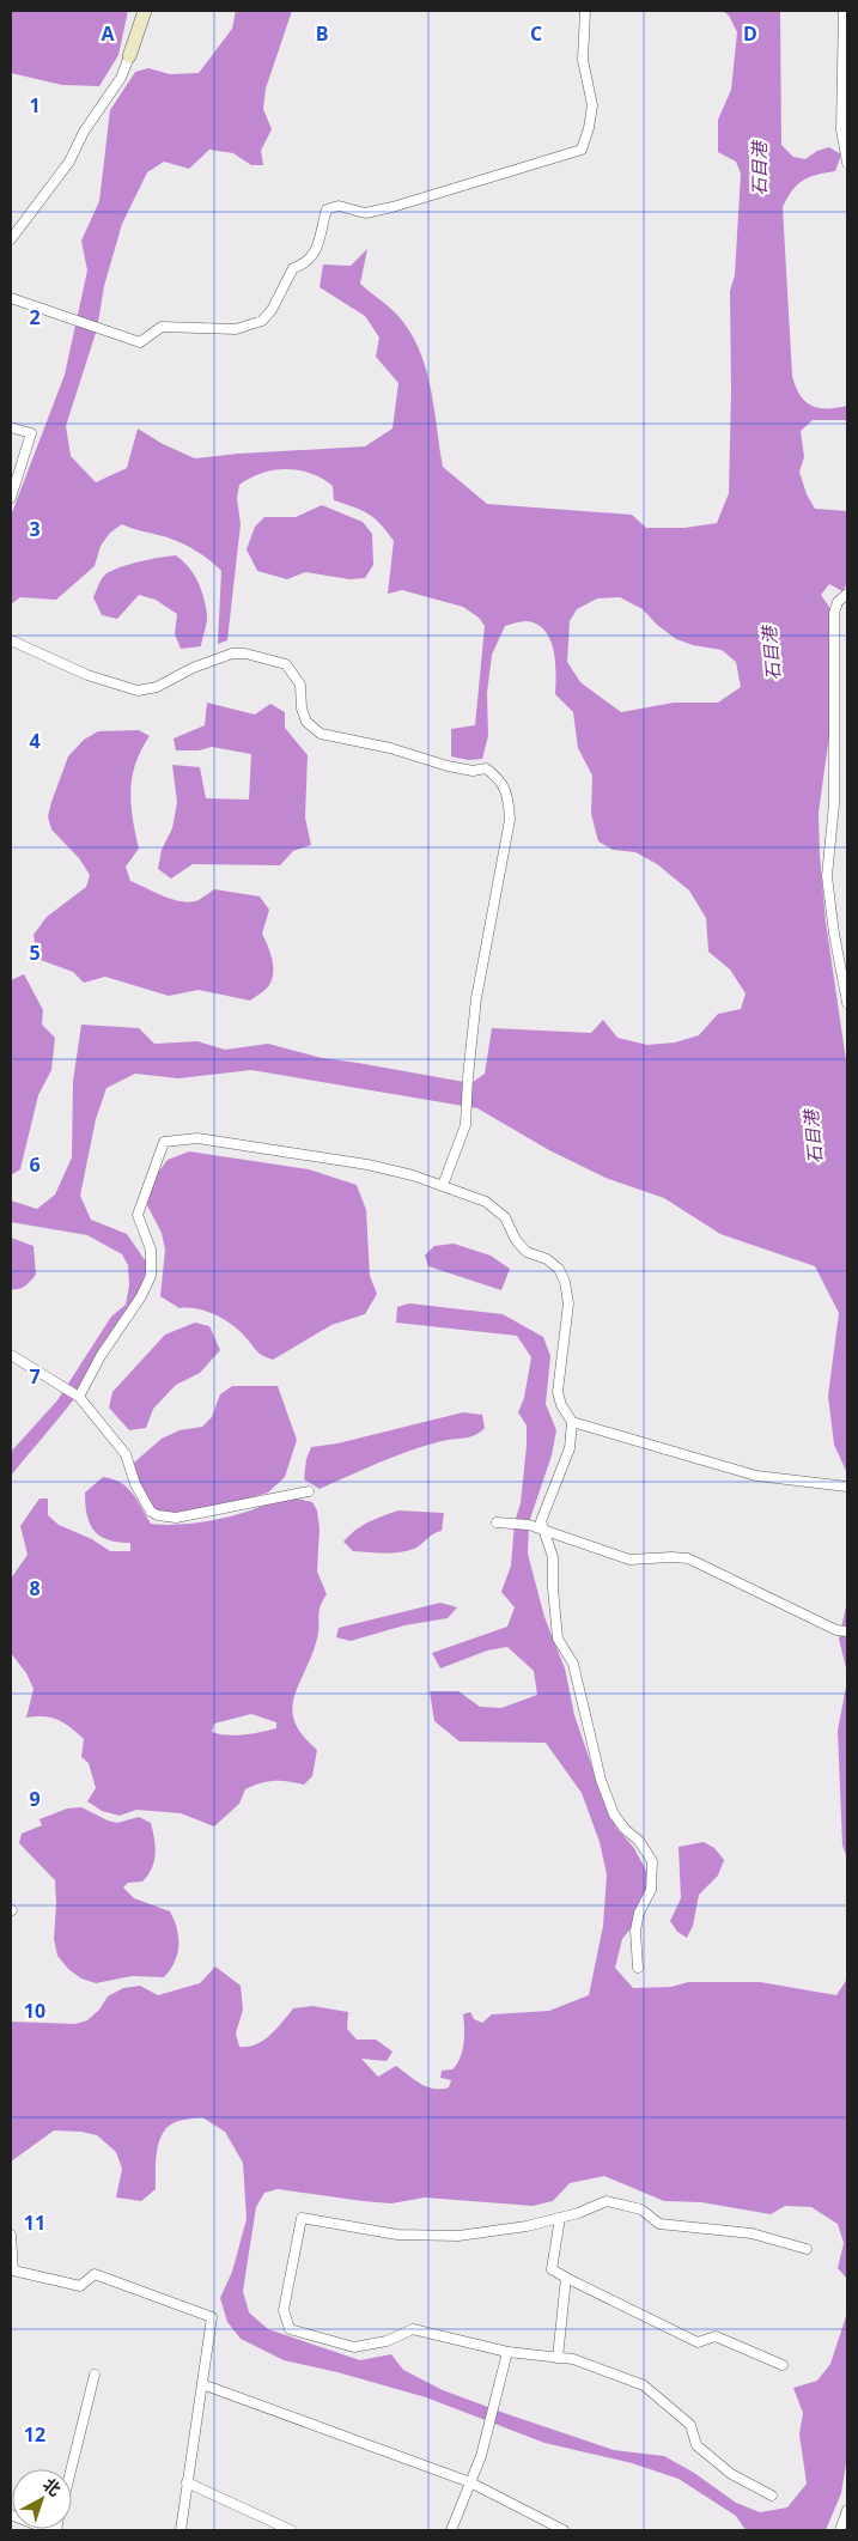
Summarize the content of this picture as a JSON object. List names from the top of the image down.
{
  "water": ["石目港"],
  "north": "top right",
  "grid": {
    "columns": [
      "A",
      "B",
      "C",
      "D"
    ],
    "rows": [
      "1",
      "2",
      "3",
      "4",
      "5",
      "6",
      "7",
      "8",
      "9",
      "10",
      "11",
      "12"
    ]
  }
}
